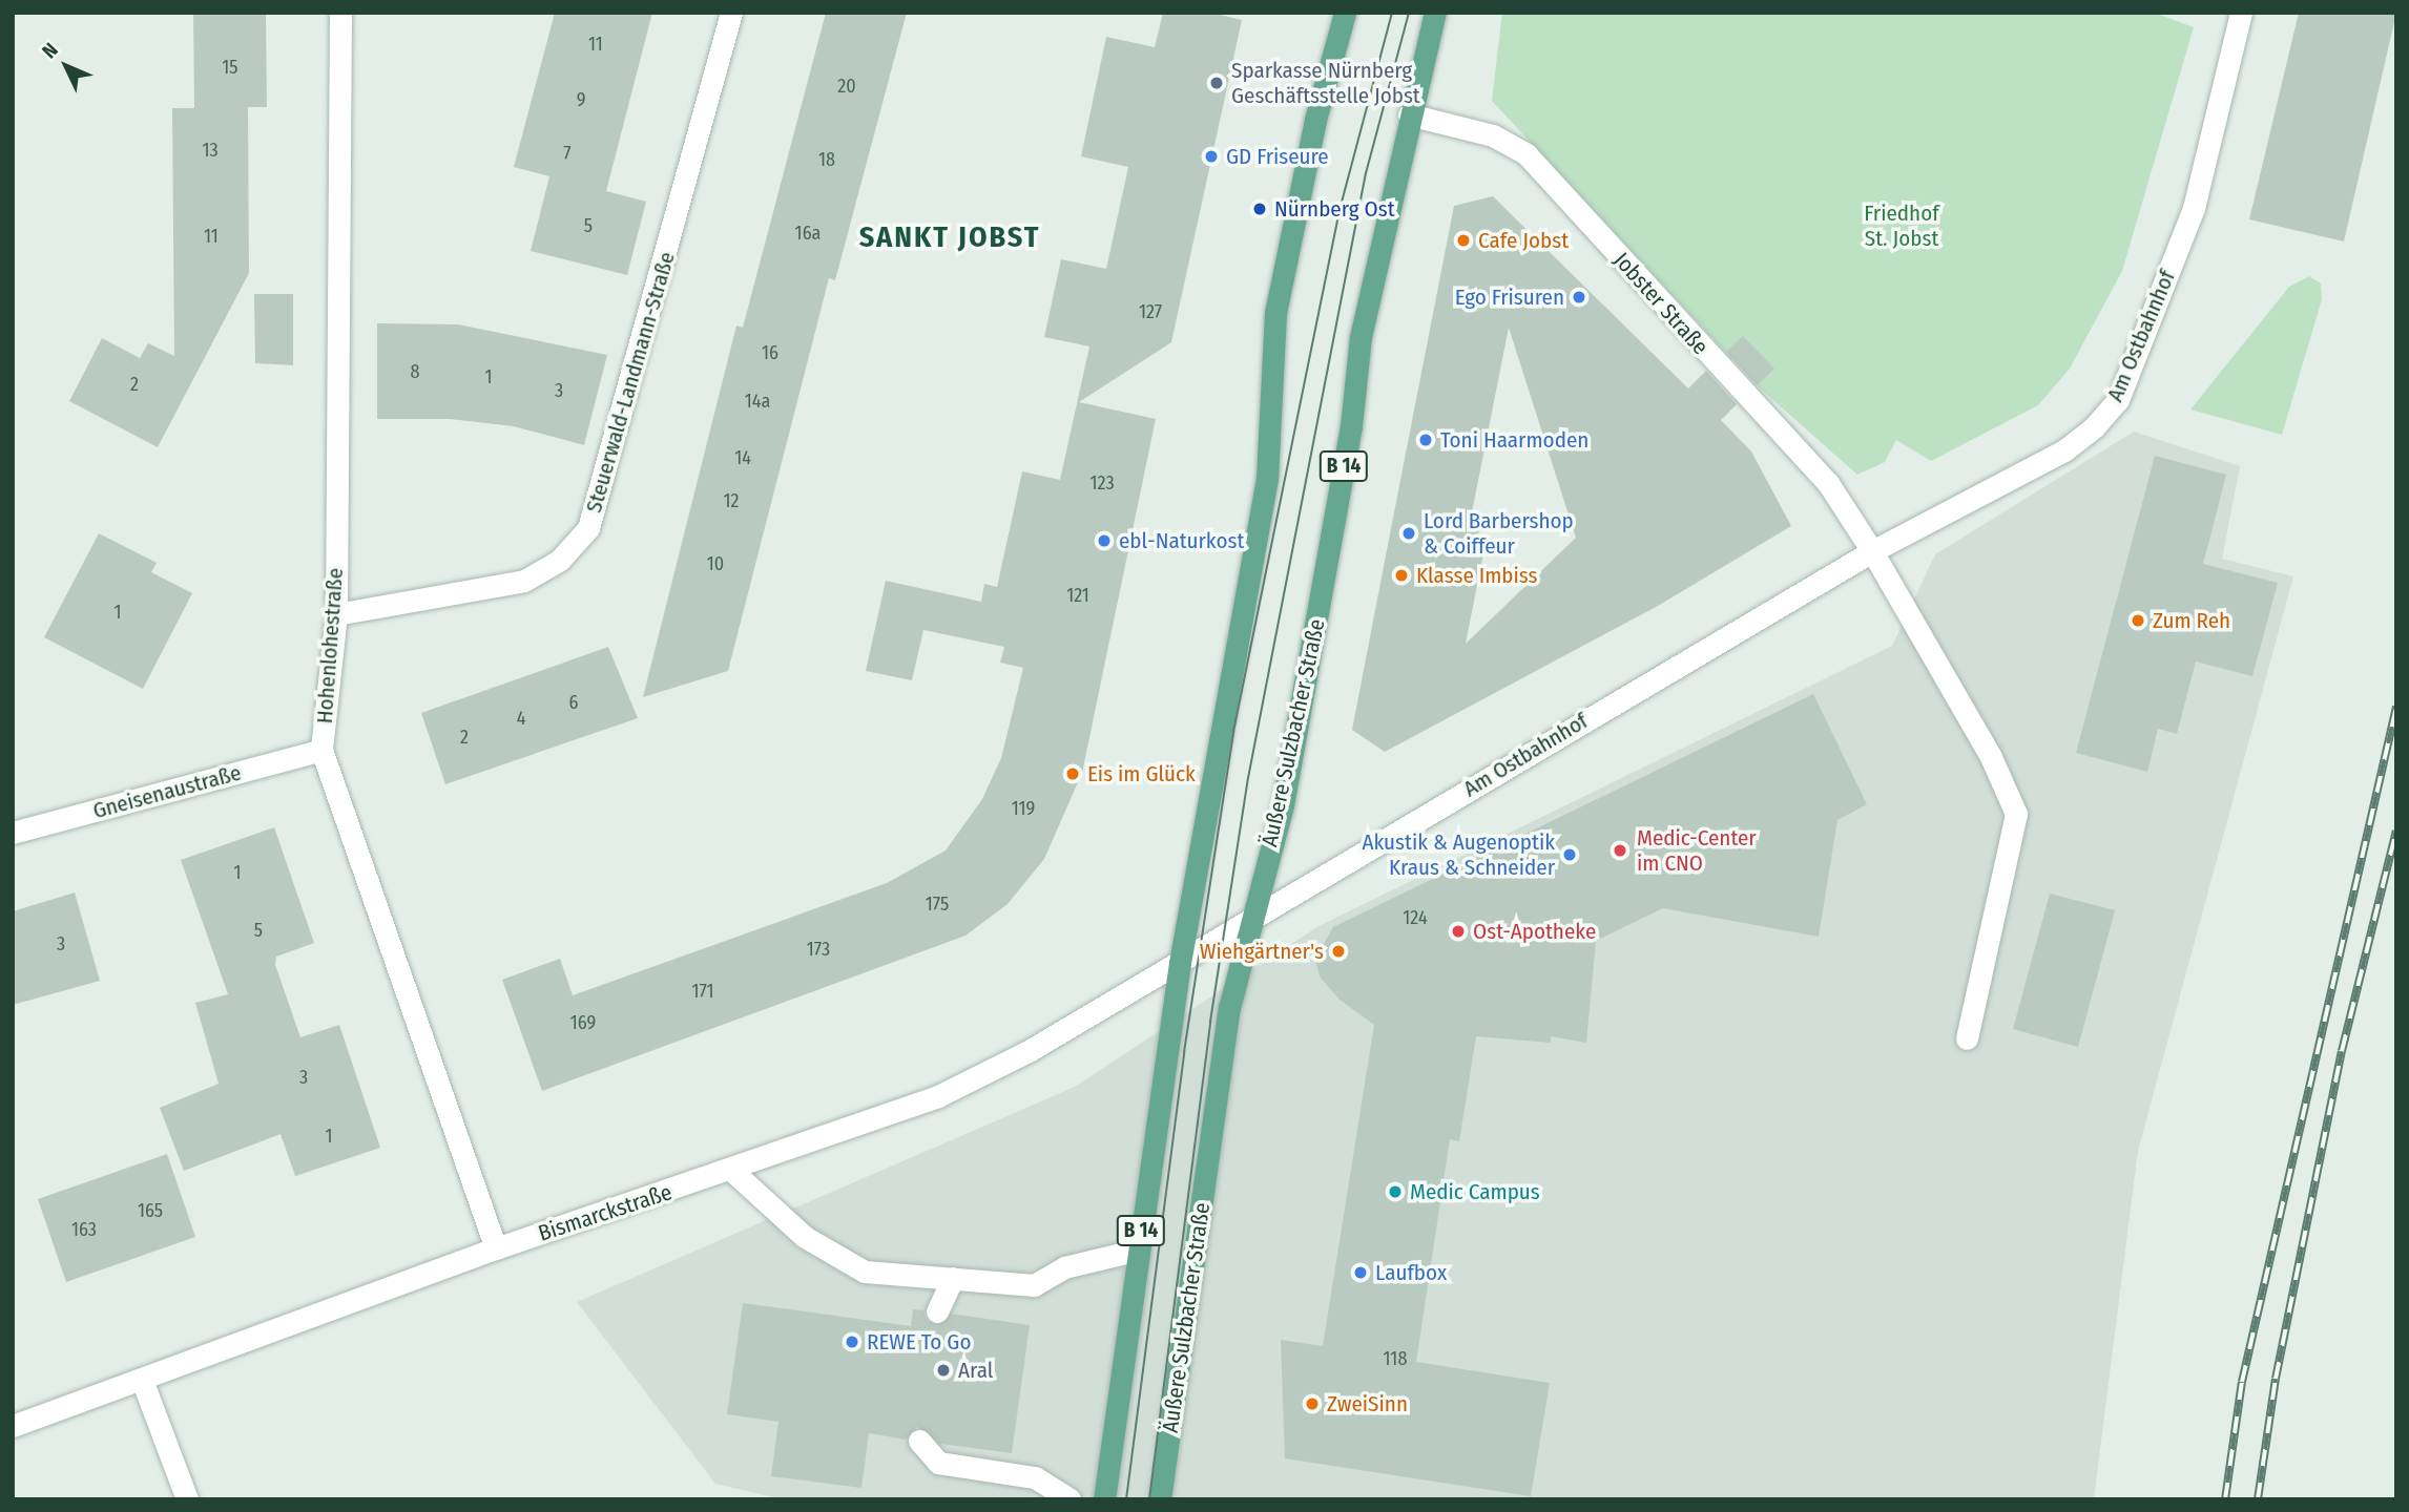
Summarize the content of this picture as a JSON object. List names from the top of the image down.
{
  "streets": {
    "main road": ["B 14", "Äußere Sulzbacher Straße"],
    "street": [
      "Jobster Straße",
      "Am Ostbahnhof",
      "Steuerwald-Landmann-Straße",
      "Hohenlohestraße",
      "Gneisenaustraße",
      "Bismarckstraße"
    ]
  },
  "crossings": [
    ["Jobster Straße", "Am Ostbahnhof"],
    ["Jobster Straße", "Äußere Sulzbacher Straße"],
    ["Am Ostbahnhof", "B 14"],
    ["Am Ostbahnhof", "Äußere Sulzbacher Straße"],
    ["Am Ostbahnhof", "Bismarckstraße"],
    ["Steuerwald-Landmann-Straße", "Hohenlohestraße"],
    ["B 14", "Bismarckstraße"],
    ["Hohenlohestraße", "Gneisenaustraße"],
    ["Hohenlohestraße", "Bismarckstraße"]
  ],
  "districts": ["SANKT JOBST"],
  "parks": ["Friedhof St. Jobst"],
  "places": [
    "Sparkasse Nürnberg Geschäftsstelle Jobst",
    "GD Friseure",
    "Nürnberg Ost",
    "Cafe Jobst",
    "Ego Frisuren",
    "Toni Haarmoden",
    "Lord Barbershop & Coiffeur",
    "ebl-Naturkost",
    "Klasse Imbiss",
    "Zum Reh",
    "Eis im Glück",
    "Medic-Center im CNO",
    "Akustik & Augenoptik Kraus & Schneider",
    "Ost-Apotheke",
    "Wiehgärtner's",
    "Medic Campus",
    "Laufbox",
    "REWE To Go",
    "Aral",
    "ZweiSinn"
  ],
  "house_numbers": [
    "11",
    "15",
    "20",
    "9",
    "13",
    "7",
    "18",
    "5",
    "16a",
    "11",
    "127",
    "16",
    "8",
    "1",
    "2",
    "3",
    "14a",
    "14",
    "123",
    "12",
    "10",
    "121",
    "1",
    "6",
    "4",
    "2",
    "119",
    "1",
    "175",
    "124",
    "5",
    "3",
    "173",
    "171",
    "169",
    "3",
    "1",
    "165",
    "163",
    "118"
  ],
  "north": "top left"
}
